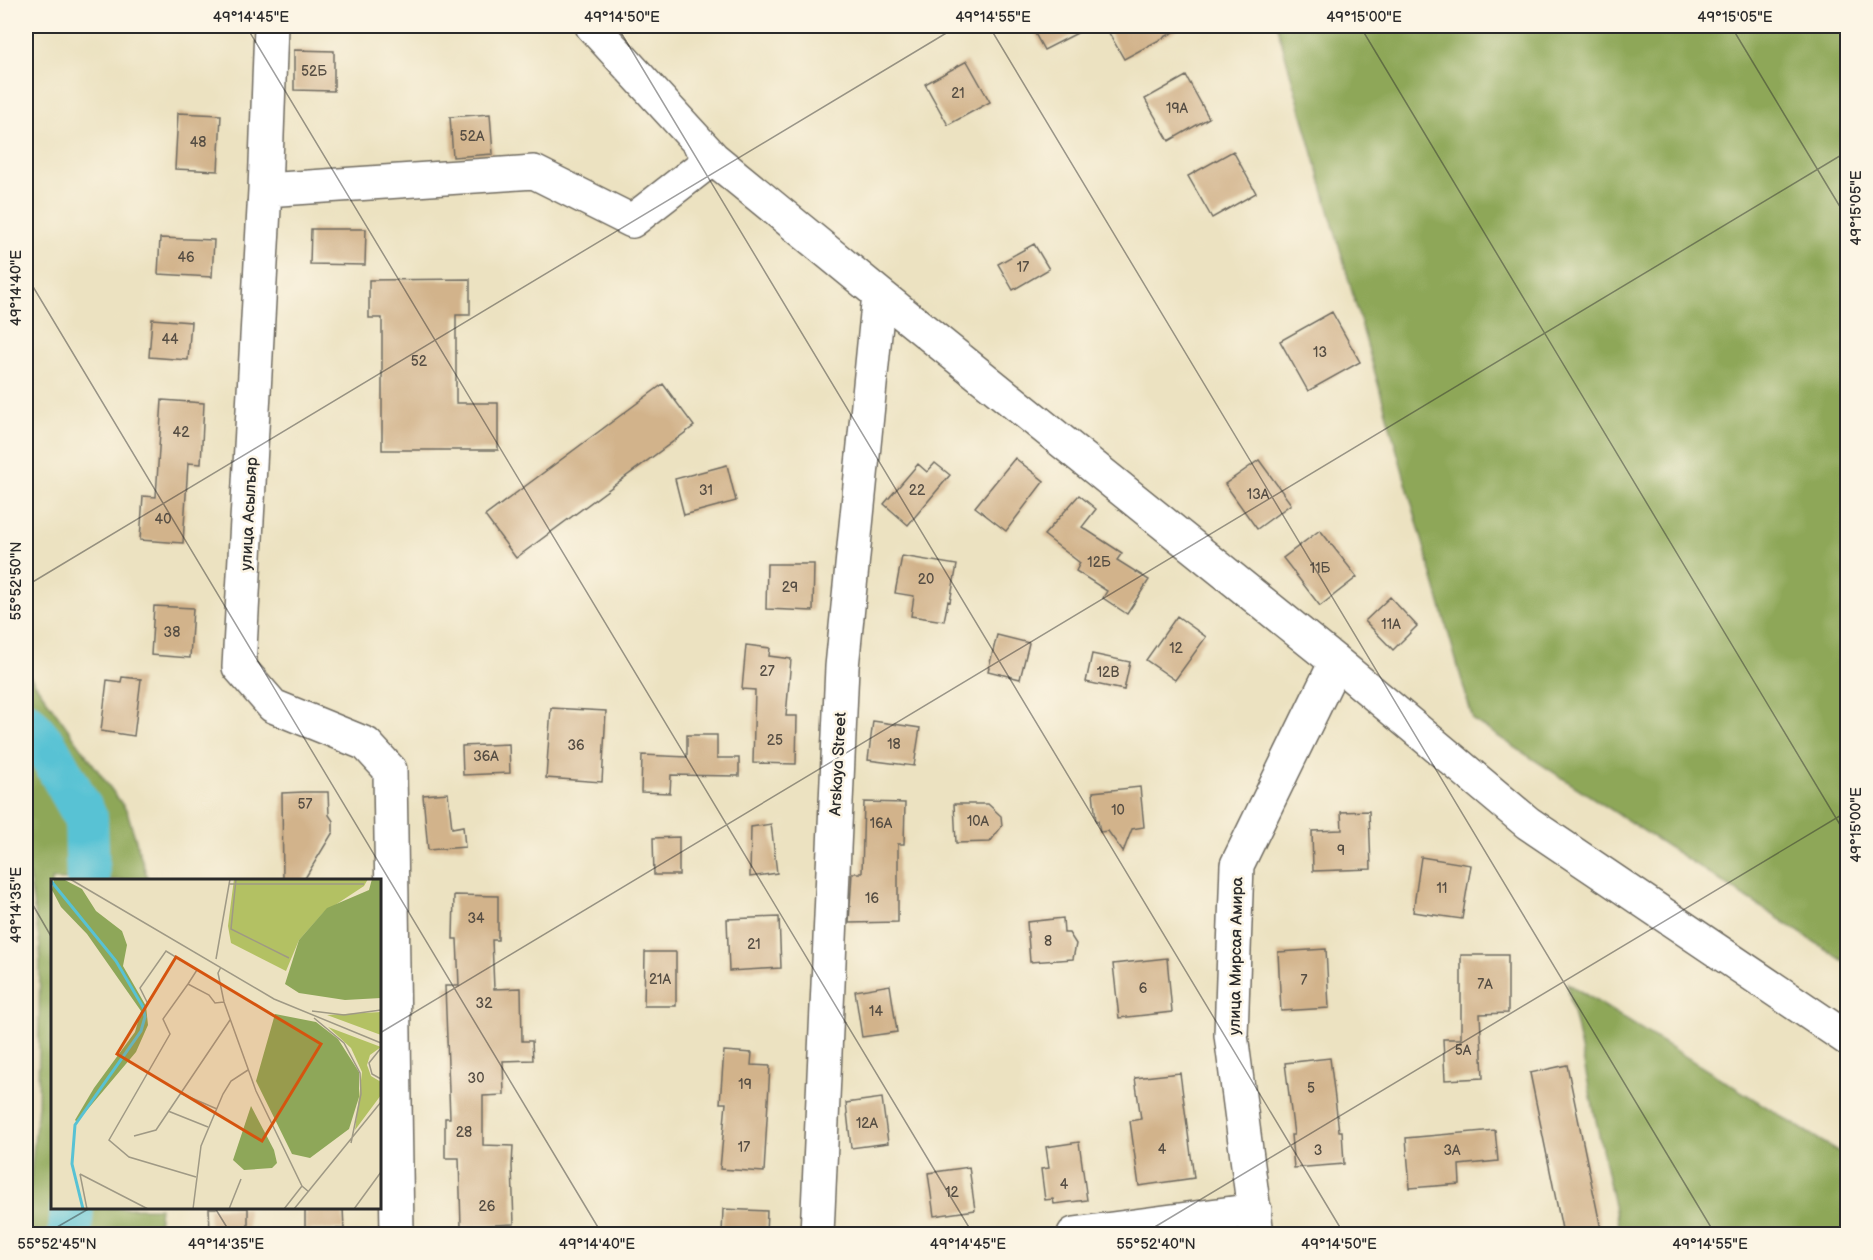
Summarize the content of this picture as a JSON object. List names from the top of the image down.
{
  "streets": {
    "street": ["улица Асылъяр", "Arskaya Street", "улица Мирсая Амира"]
  },
  "house_numbers": [
    "52Б",
    "21",
    "19А",
    "52А",
    "48",
    "46",
    "17",
    "44",
    "13",
    "52",
    "42",
    "31",
    "22",
    "13А",
    "40",
    "12Б",
    "11Б",
    "20",
    "29",
    "11А",
    "38",
    "12",
    "27",
    "12В",
    "25",
    "18",
    "36",
    "36А",
    "57",
    "10",
    "10А",
    "16А",
    "9",
    "11",
    "16",
    "34",
    "8",
    "21",
    "21А",
    "7",
    "7А",
    "6",
    "32",
    "14",
    "5А",
    "30",
    "19",
    "5",
    "12А",
    "28",
    "17",
    "4",
    "3",
    "3А",
    "4",
    "12",
    "26"
  ],
  "coordinates": [
    "49°14'45\"E",
    "49°14'50\"E",
    "49°14'55\"E",
    "49°15'00\"E",
    "49°15'05\"E",
    "49°14'40\"E",
    "55°52'50\"N",
    "49°14'35\"E",
    "55°52'45\"N",
    "55°52'40\"N"
  ]
}
